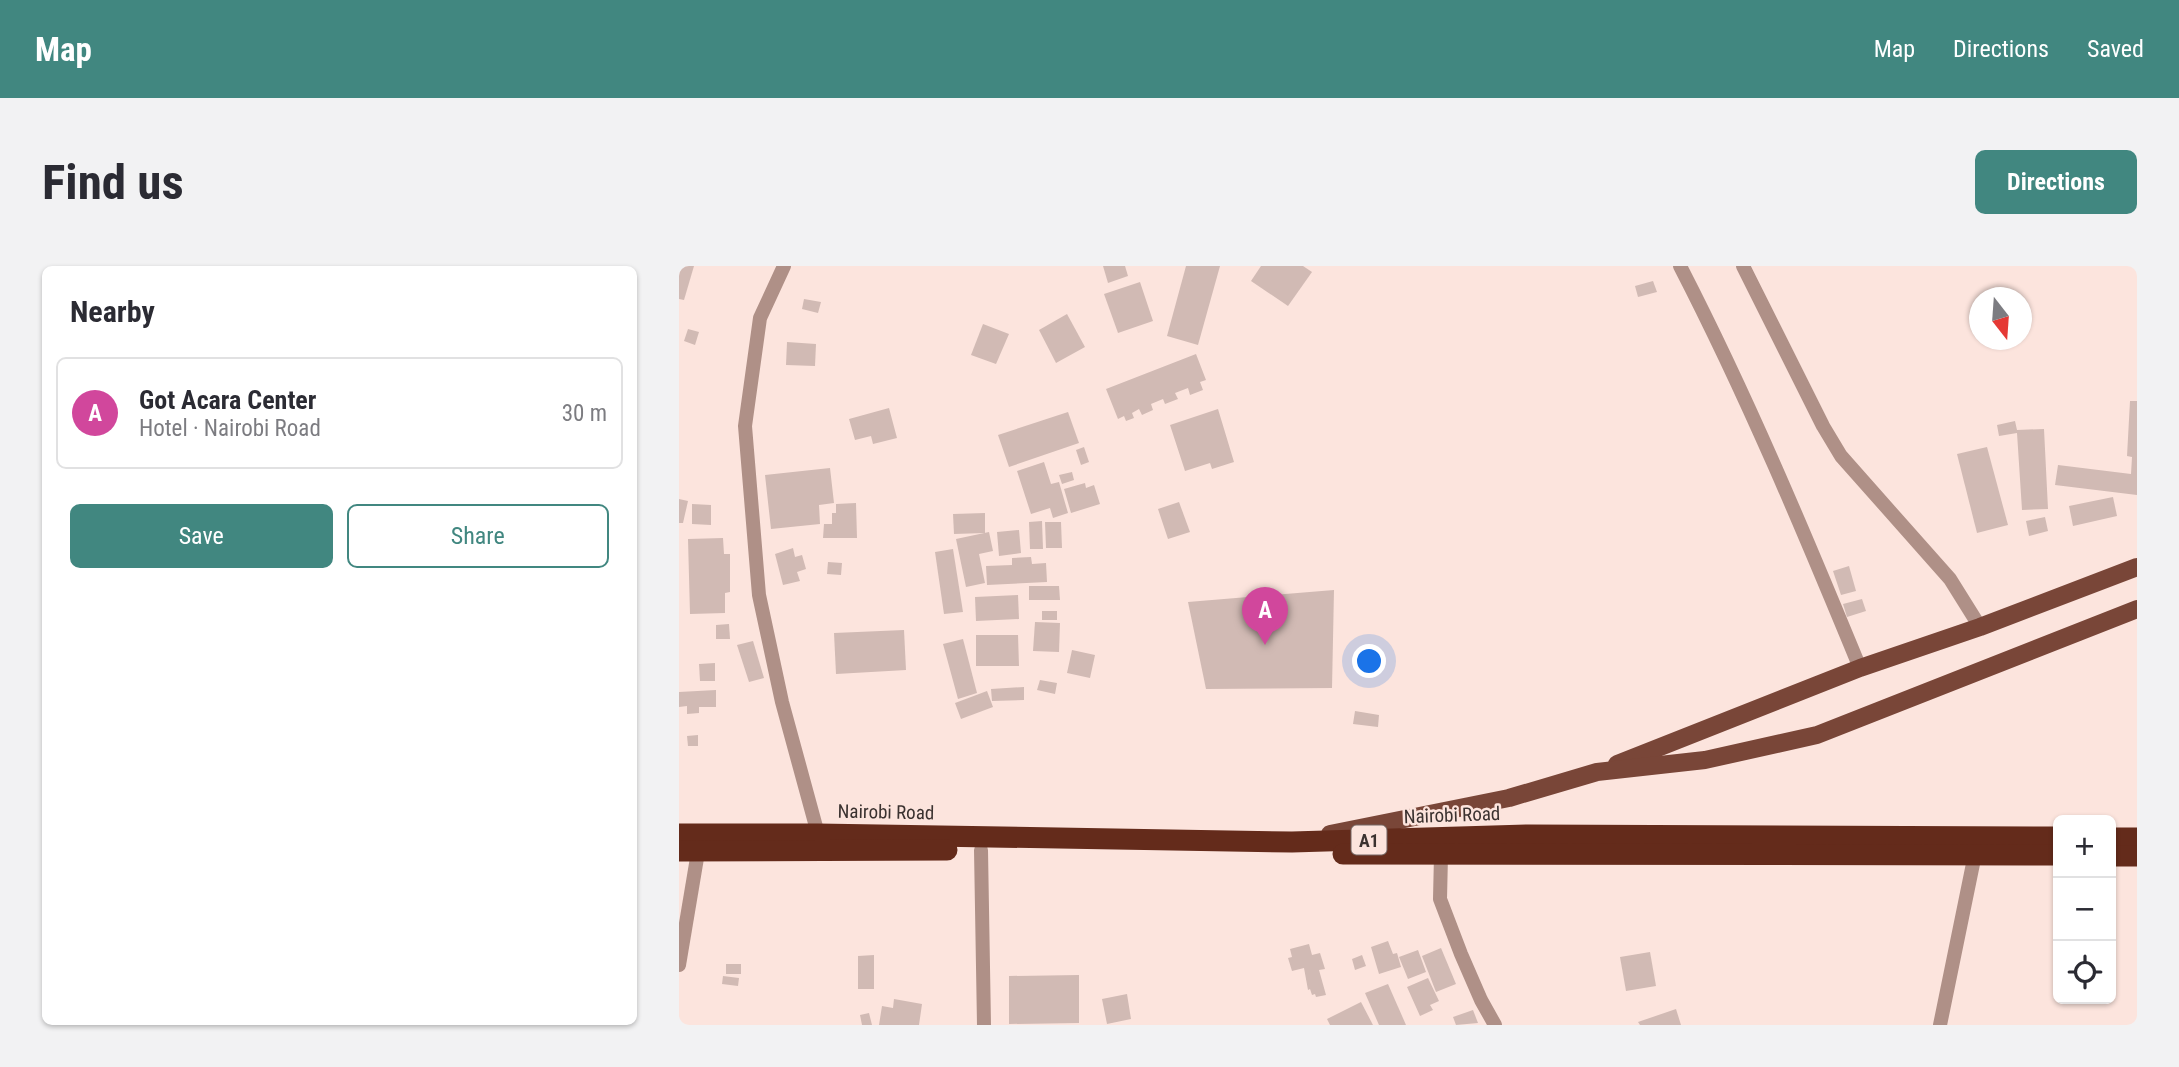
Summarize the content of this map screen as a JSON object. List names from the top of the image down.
{
  "streets": {
    "highway": ["Nairobi Road", "A1"]
  },
  "north": "bottom",
  "page": {
    "header": "Map",
    "nav": ["Map", "Directions", "Saved"],
    "buttons": [
      "Directions",
      ["Save", "Share"]
    ],
    "title": "Find us",
    "heading": "Nearby",
    "list": [
      {
        "mark": "A",
        "name": "Got Acara Center",
        "note": "Hotel · Nairobi Road",
        "value": "30 m"
      }
    ],
    "pins": "A",
    "map_buttons": ["+", "−"]
  }
}
